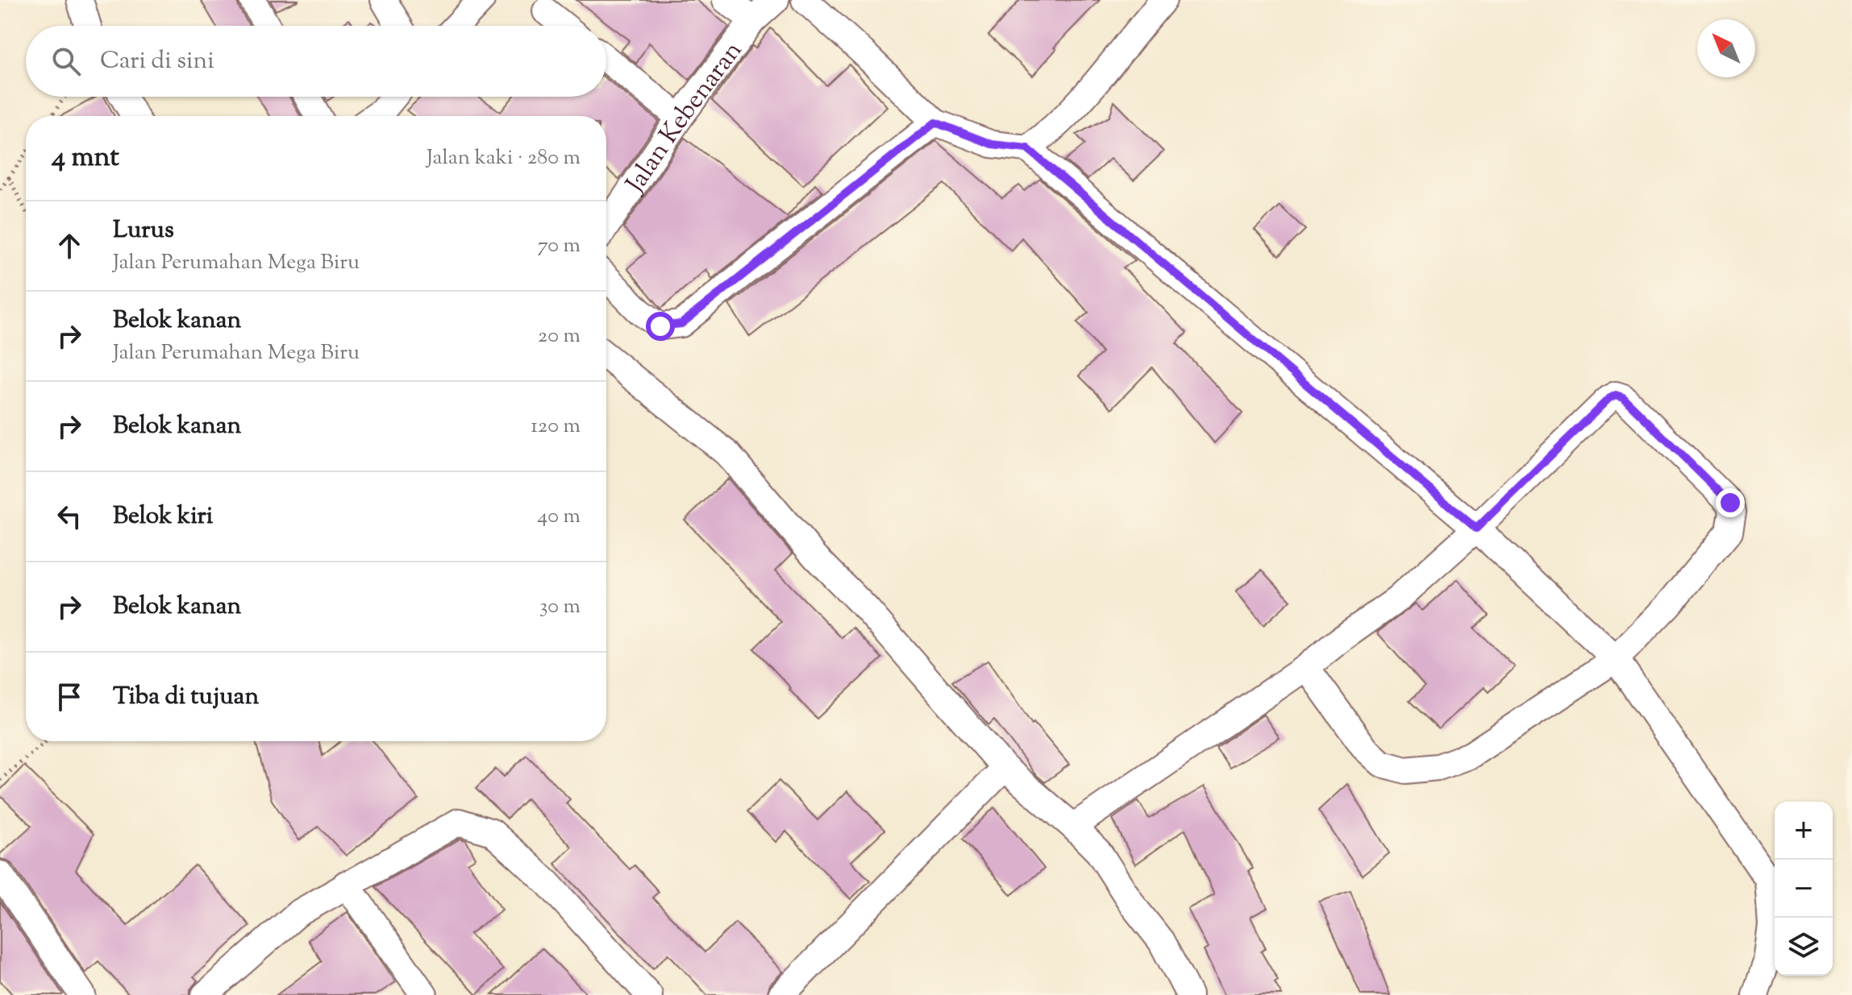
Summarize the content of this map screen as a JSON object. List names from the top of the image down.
{
  "streets": {
    "street": ["Jalan Kebenaran"]
  },
  "north": "top left",
  "page": {
    "search": "Cari di sini",
    "heading": ["4 mnt", "Jalan kaki · 280 m"],
    "list": [
      ["Lurus", "Jalan Perumahan Mega Biru", "70 m"],
      ["Belok kanan", "Jalan Perumahan Mega Biru", "20 m"],
      ["Belok kanan", "120 m"],
      ["Belok kiri", "40 m"],
      ["Belok kanan", "30 m"],
      "Tiba di tujuan"
    ],
    "map_buttons": ["+", "−"]
  }
}
